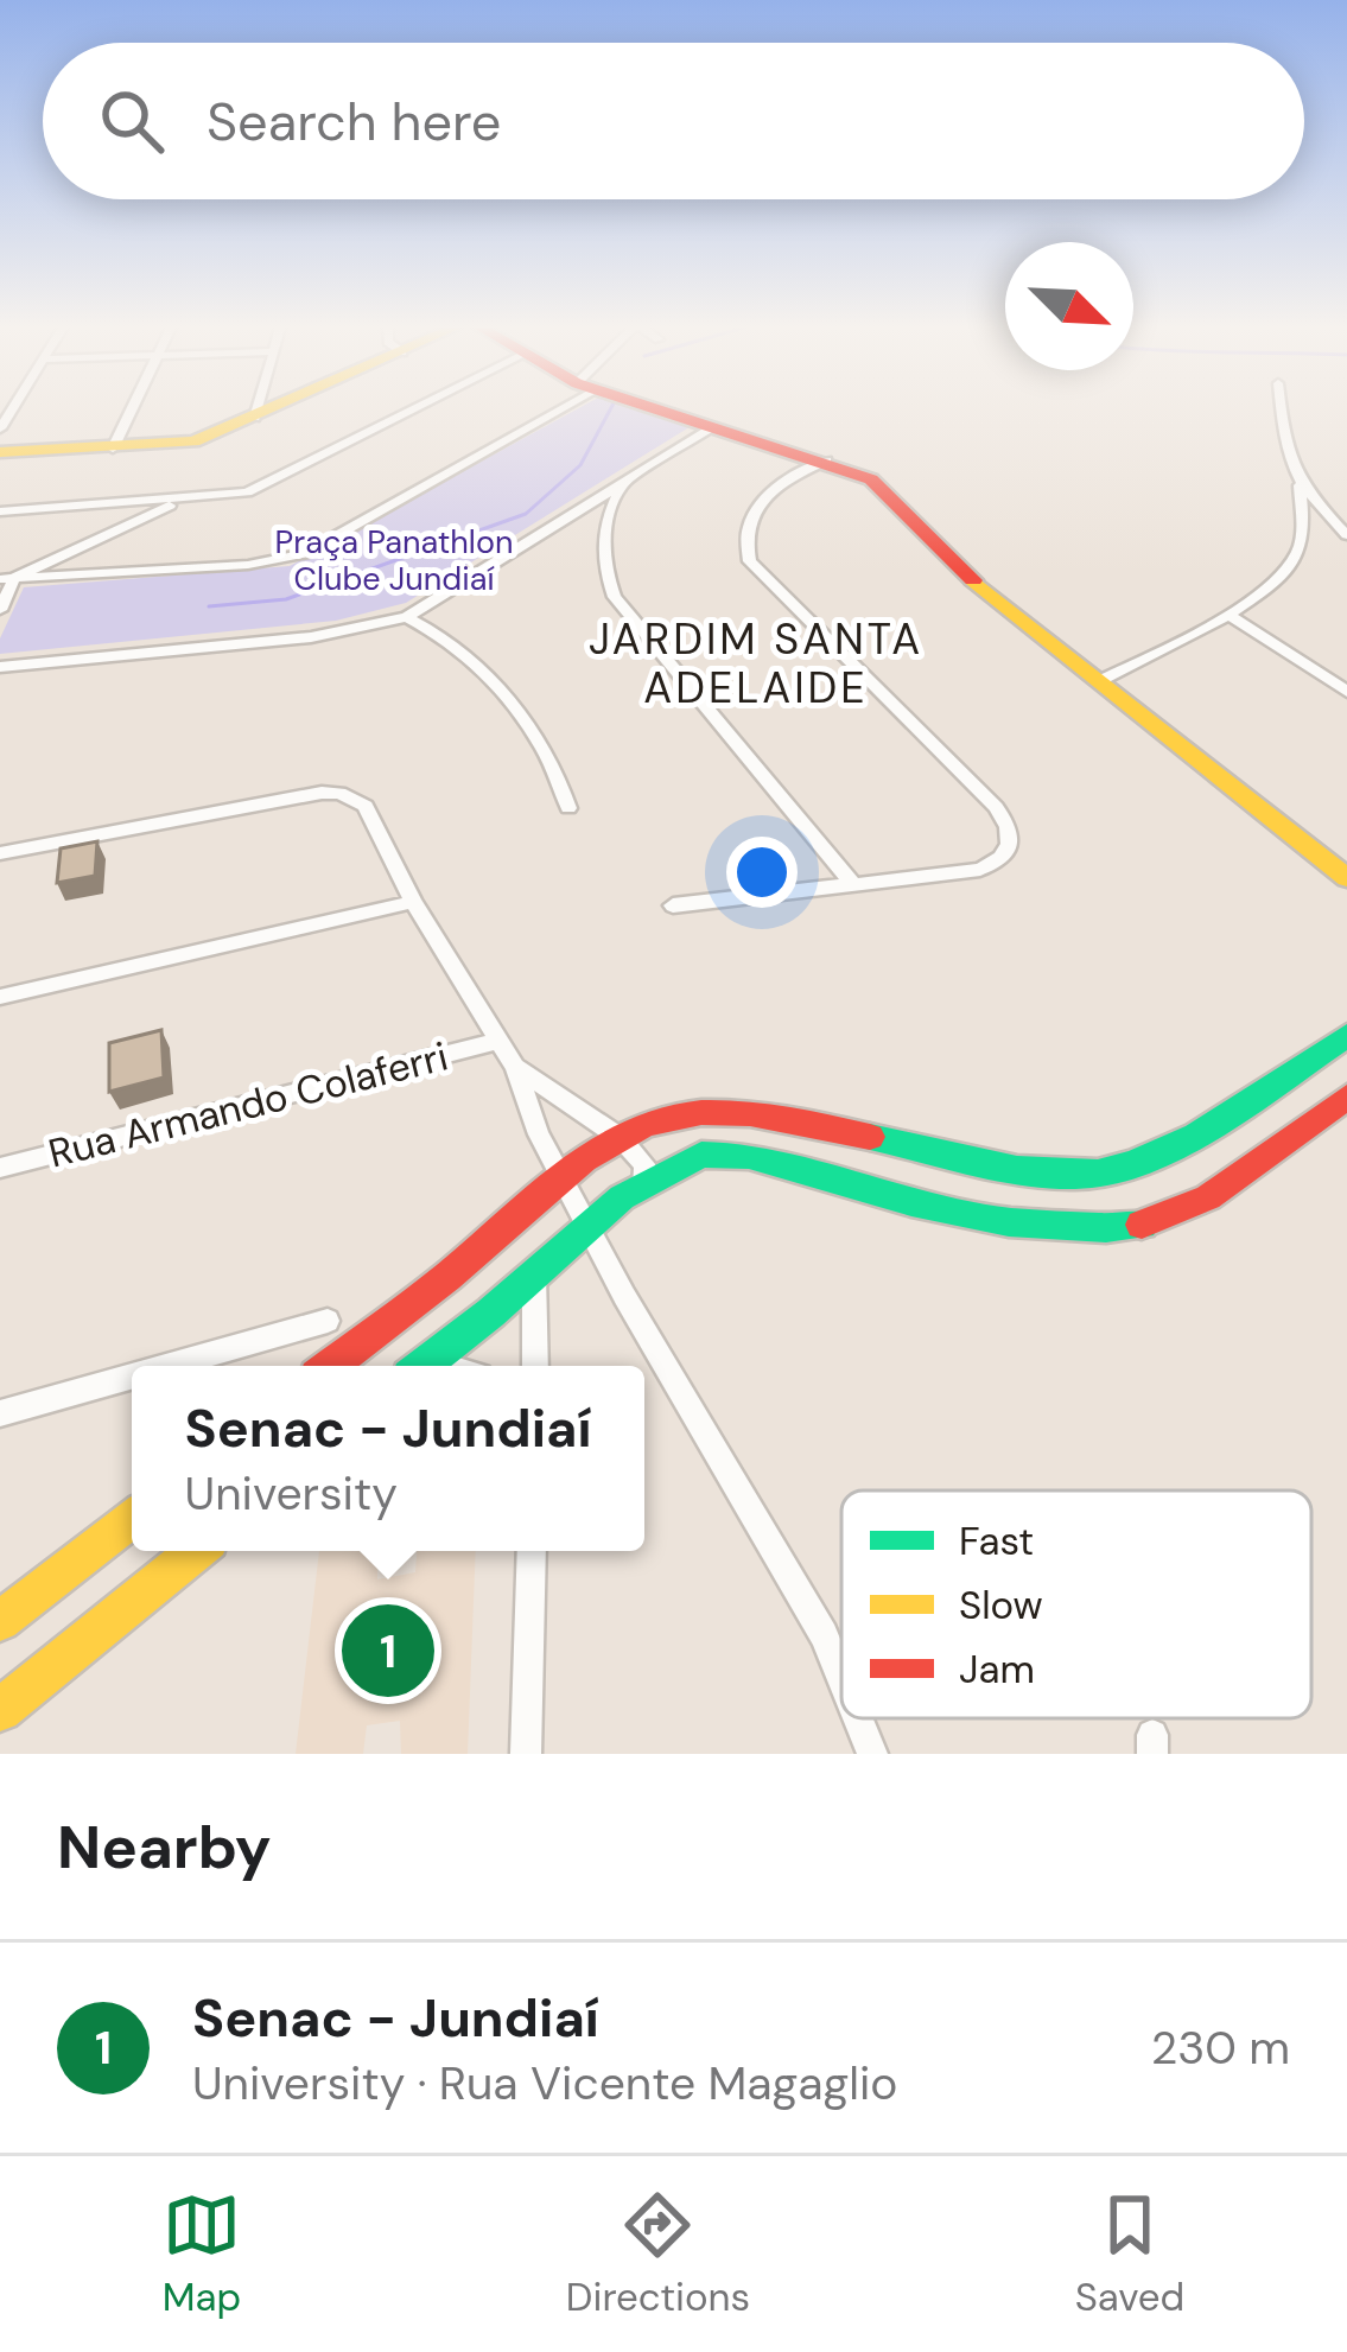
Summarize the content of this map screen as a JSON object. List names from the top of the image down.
{
  "streets": {
    "street": ["Rua Armando Colaferri"]
  },
  "districts": ["JARDIM SANTA ADELAIDE"],
  "parks": ["Praça Panathlon Clube Jundiaí"],
  "legend": ["Fast", "Slow", "Jam"],
  "north": "bottom right",
  "page": {
    "search": "Search here",
    "popup": ["Senac - Jundiaí", "University"],
    "pins": "1",
    "heading": "Nearby",
    "list": [
      {
        "mark": "1",
        "name": "Senac - Jundiaí",
        "note": "University · Rua Vicente Magaglio",
        "value": "230 m"
      }
    ],
    "nav": ["Map", "Directions", "Saved"]
  }
}
